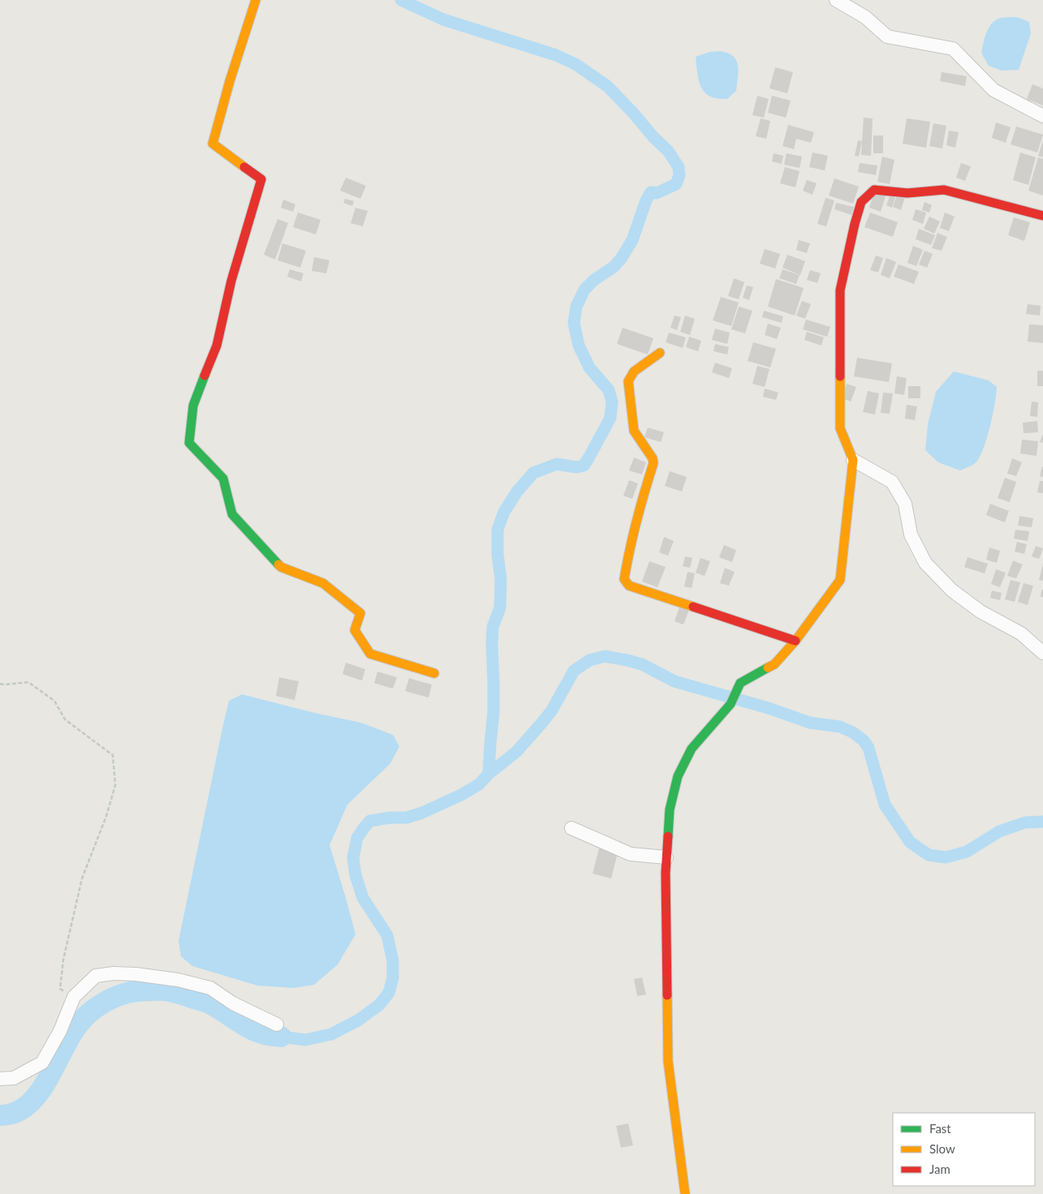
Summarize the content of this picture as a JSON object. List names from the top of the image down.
{
  "legend": ["Fast", "Slow", "Jam"]
}
